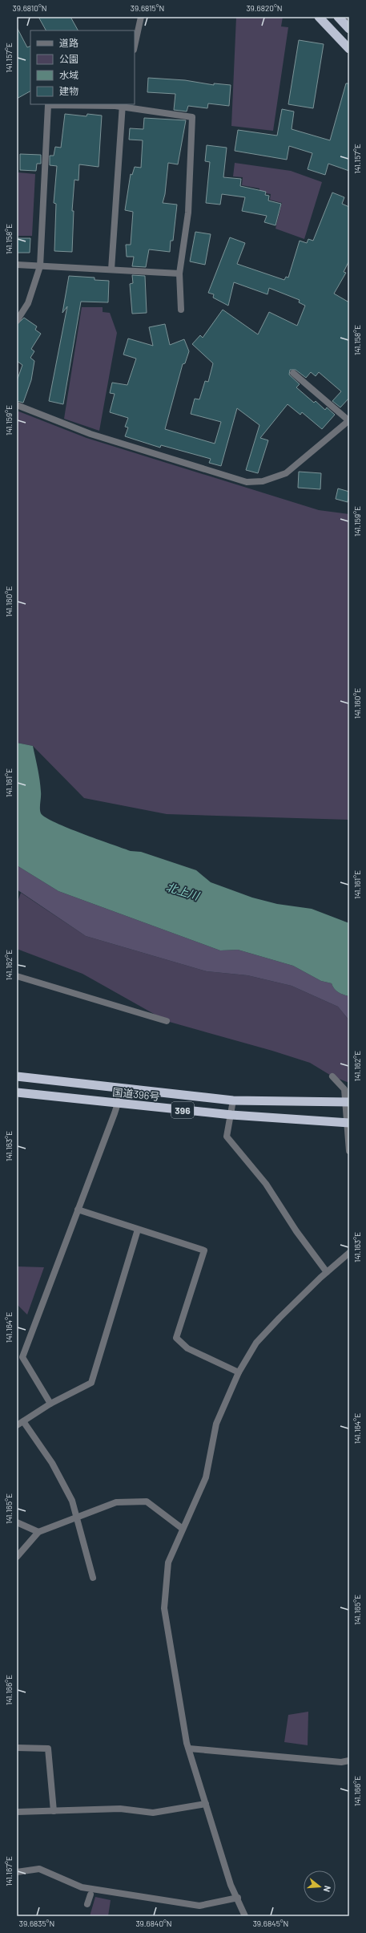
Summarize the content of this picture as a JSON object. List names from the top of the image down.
{
  "streets": {
    "highway": ["国道396号", "396"]
  },
  "water": ["北上川"],
  "legend": [
    "道路",
    "公園",
    "水域",
    "建物"
  ],
  "north": "right",
  "coordinates": [
    "39.6810°N",
    "39.6815°N",
    "39.6820°N",
    "141.157°E",
    "141.158°E",
    "141.159°E",
    "141.160°E",
    "141.161°E",
    "141.162°E",
    "141.163°E",
    "141.164°E",
    "141.165°E",
    "141.166°E",
    "141.167°E",
    "39.6835°N",
    "39.6840°N",
    "39.6845°N"
  ]
}
